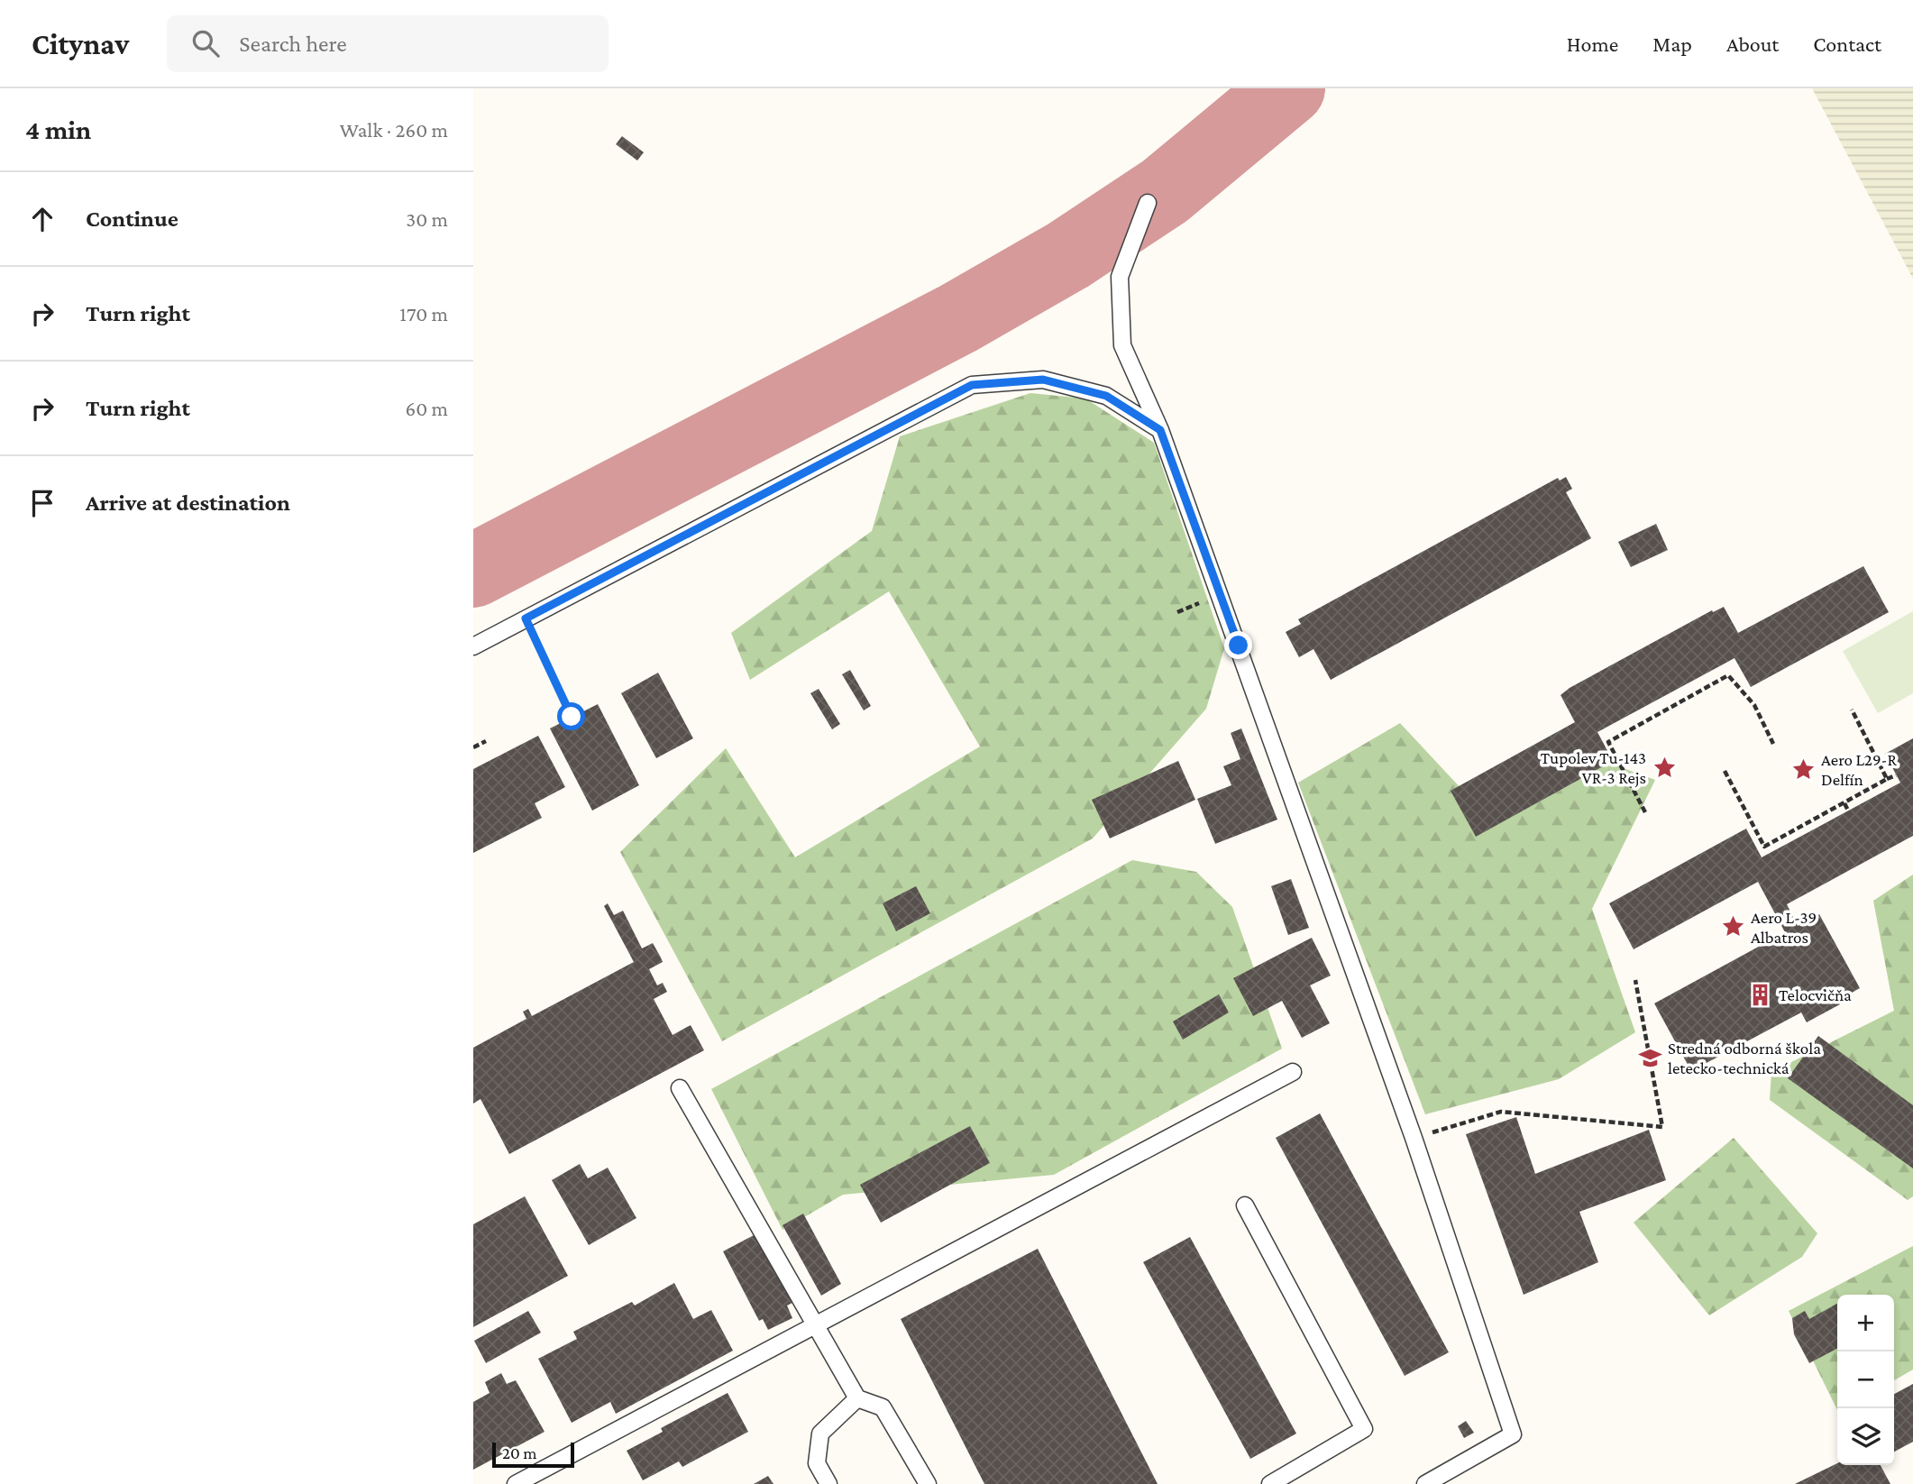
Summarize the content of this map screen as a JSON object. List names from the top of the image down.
{
  "places": {
    "place": ["Tupolev Tu-143 VR-3 Rejs", "Aero L29-R Delfín", "Aero L-39 Albatros"],
    "building": ["Telocvičňa"],
    "school or university": ["Stredná odborná škola letecko-technická"]
  },
  "scale_bar": "20 m",
  "page": {
    "header": "Citynav",
    "search": "Search here",
    "nav": [
      "Home",
      "Map",
      "About",
      "Contact"
    ],
    "heading": ["4 min", "Walk · 260 m"],
    "list": [
      ["Continue", "30 m"],
      ["Turn right", "170 m"],
      ["Turn right", "60 m"],
      "Arrive at destination"
    ],
    "map_buttons": ["+", "−"],
    "scale": "20 m"
  }
}
